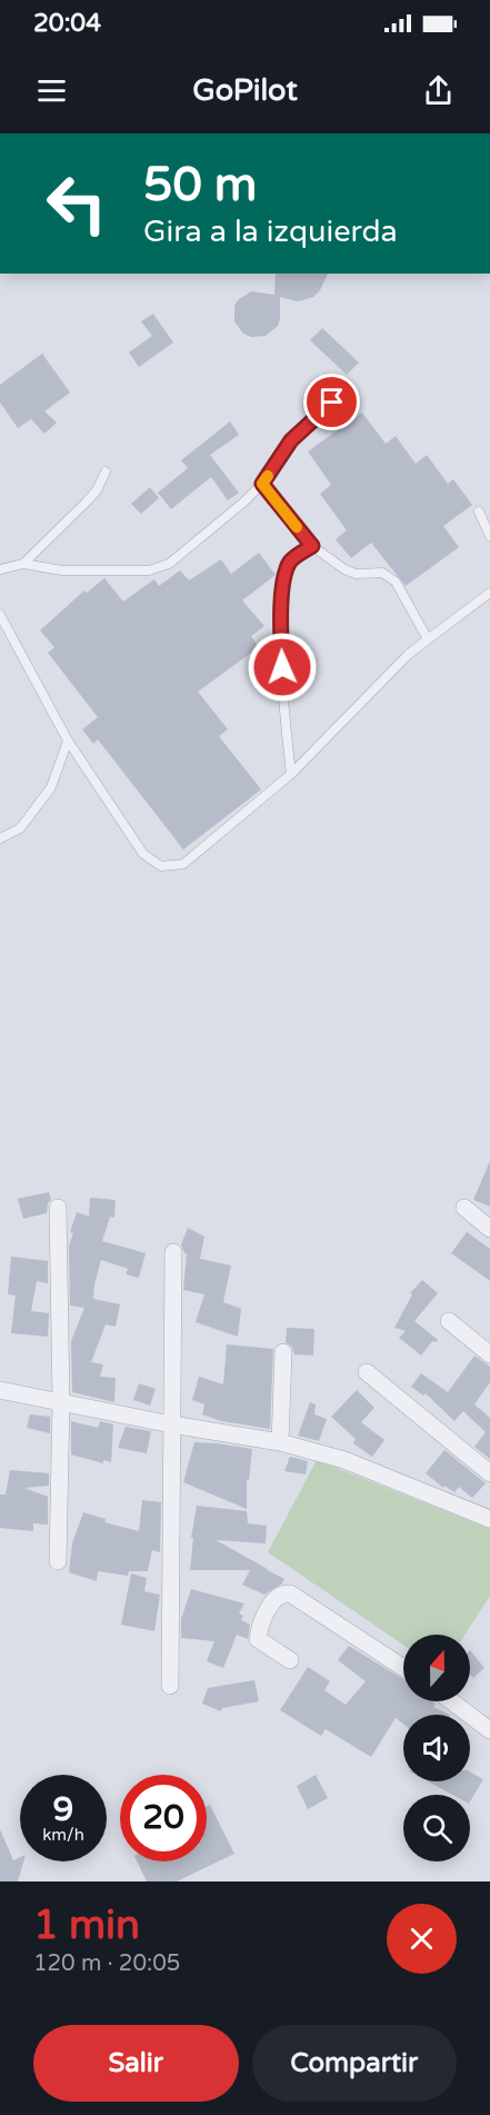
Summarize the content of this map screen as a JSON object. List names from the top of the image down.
{
  "north": "top",
  "page": {
    "status": "20:04",
    "header": "GoPilot",
    "turn": ["50 m", "Gira a la izquierda"],
    "speed": "9 km/h",
    "limit": "20",
    "heading": ["1 min", "120 m · 20:05"],
    "buttons": ["Salir", "Compartir"]
  }
}
